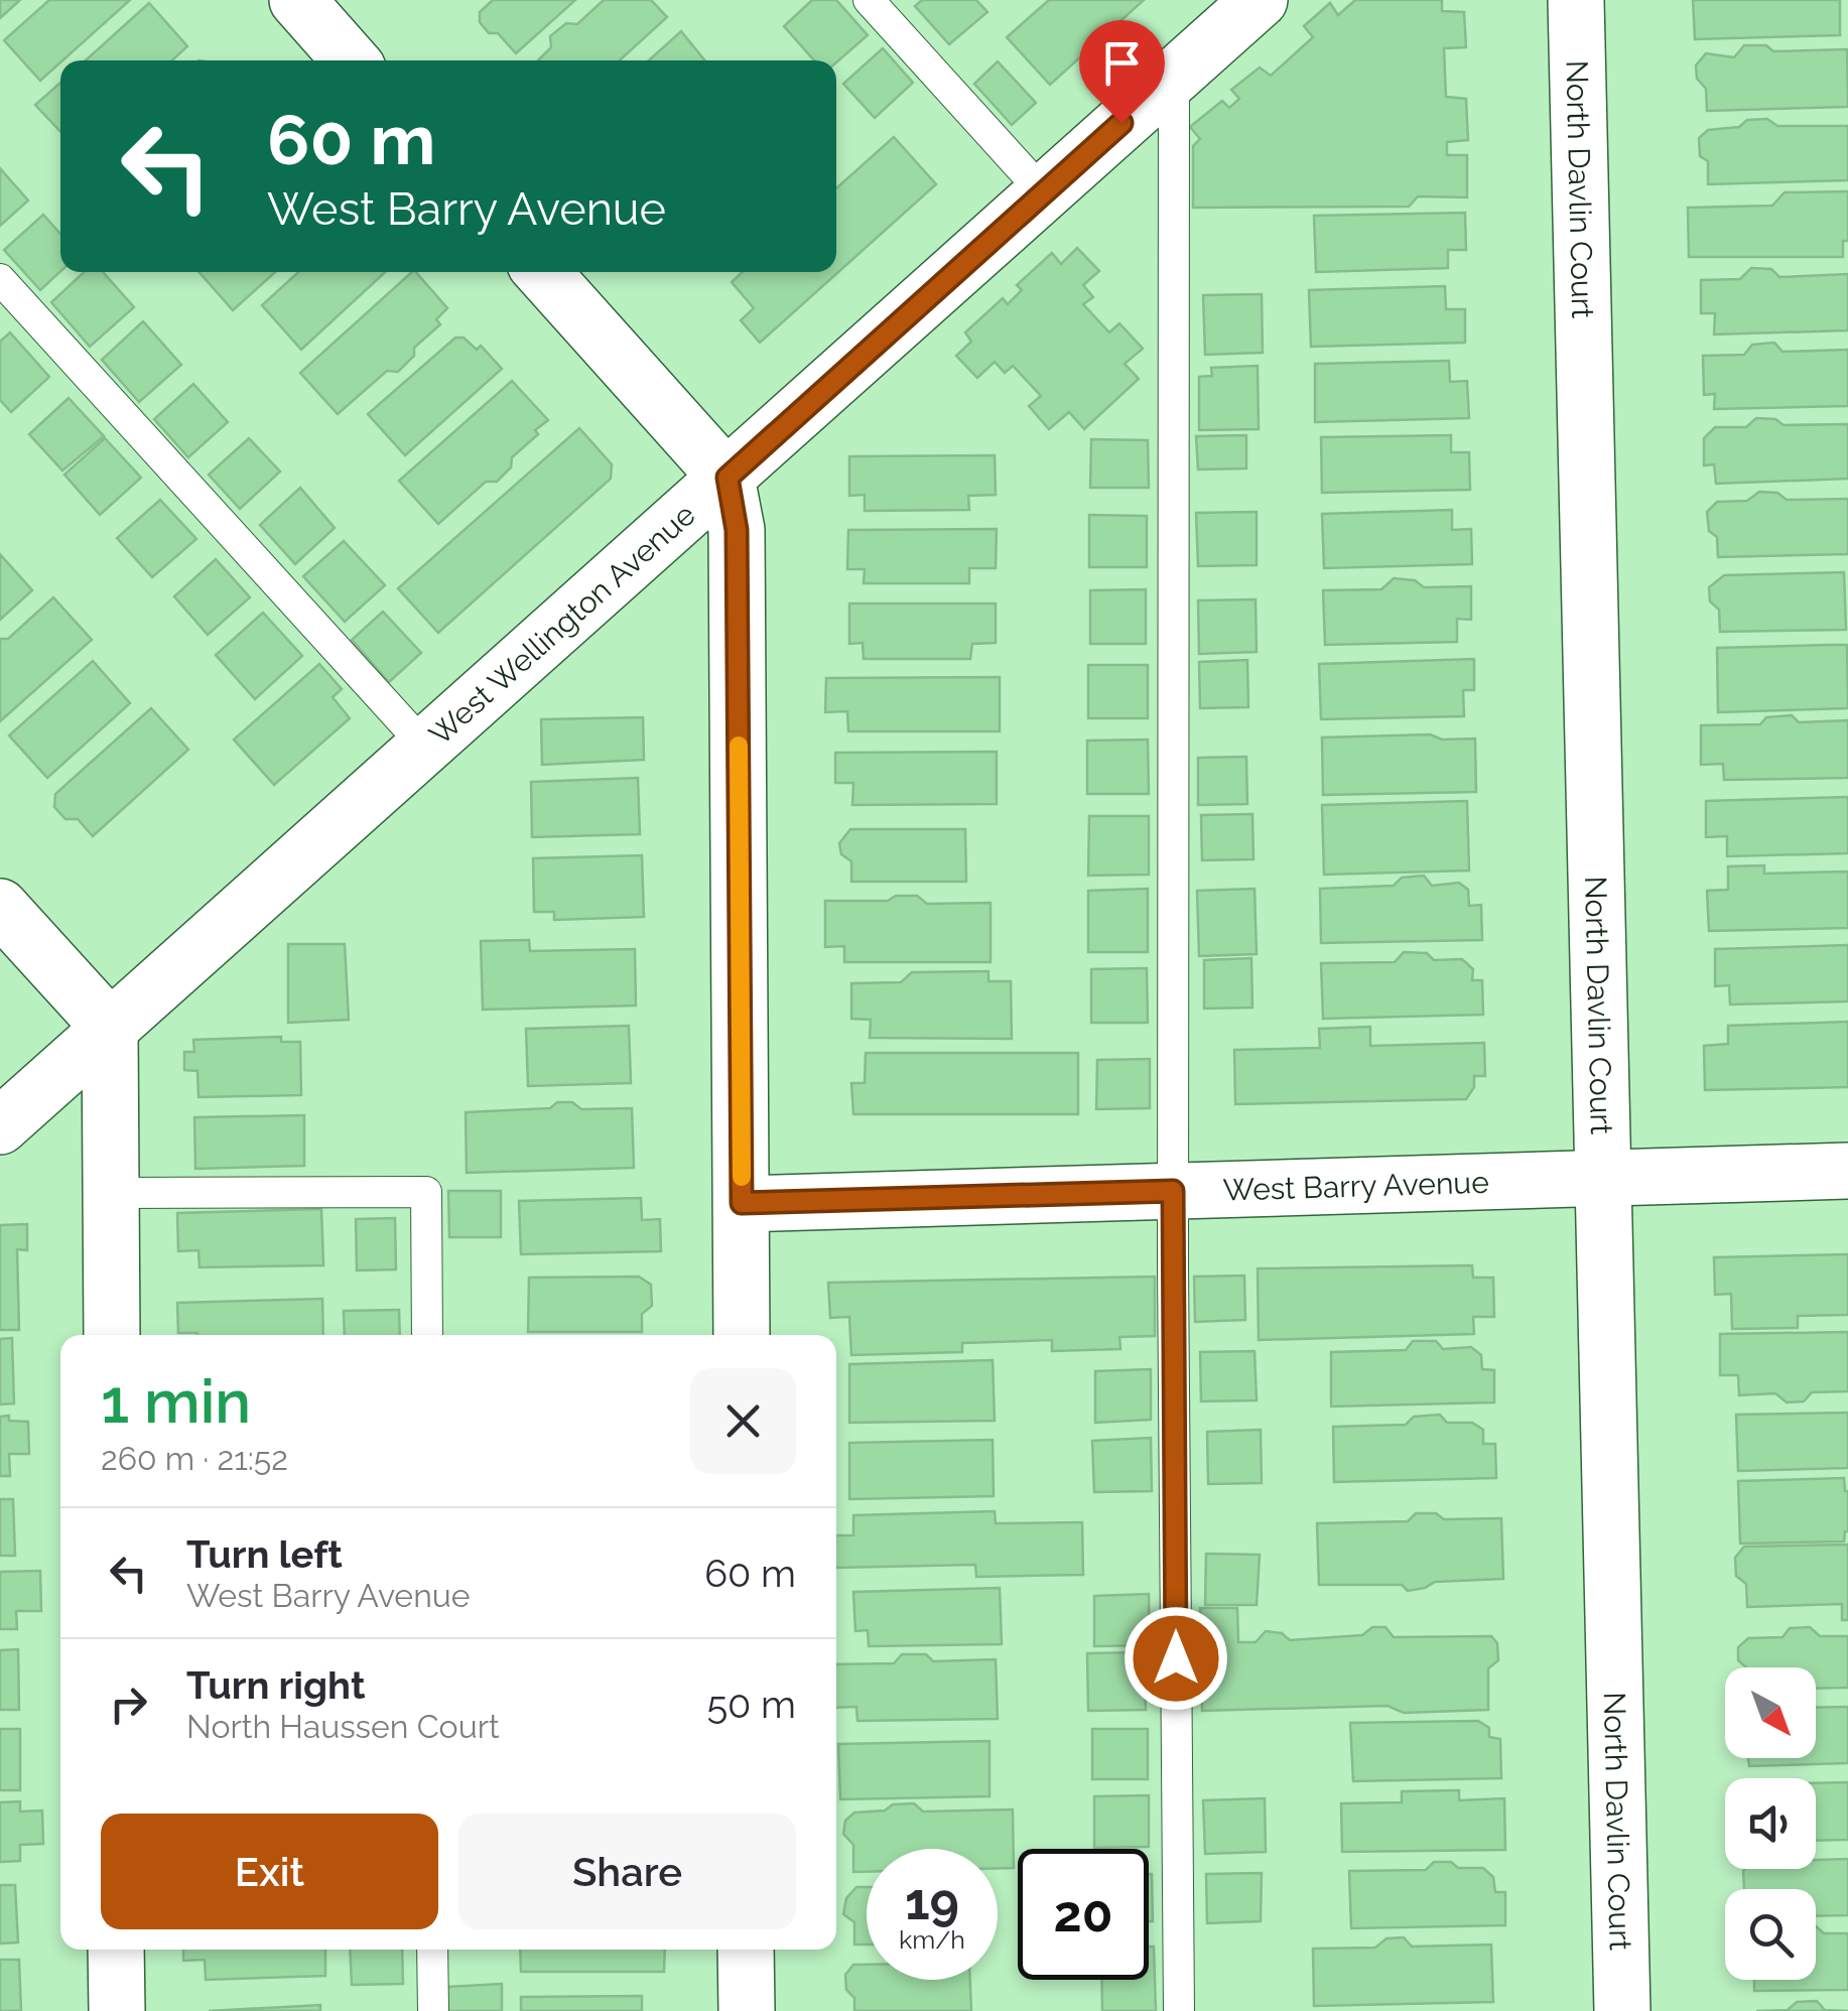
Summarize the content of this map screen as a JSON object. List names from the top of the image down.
{
  "streets": {
    "street": ["North Davlin Court", "West Wellington Avenue", "West Barry Avenue"]
  },
  "crossings": [
    ["North Davlin Court", "West Barry Avenue"]
  ],
  "north": "bottom right",
  "page": {
    "turn": ["60 m", "West Barry Avenue"],
    "heading": ["1 min", "260 m · 21:52"],
    "list": [
      {
        "name": "Turn left",
        "note": "West Barry Avenue",
        "value": "60 m"
      },
      {
        "name": "Turn right",
        "note": "North Haussen Court",
        "value": "50 m"
      }
    ],
    "buttons": ["Exit", "Share"],
    "speed": "19 km/h",
    "limit": "20"
  }
}
